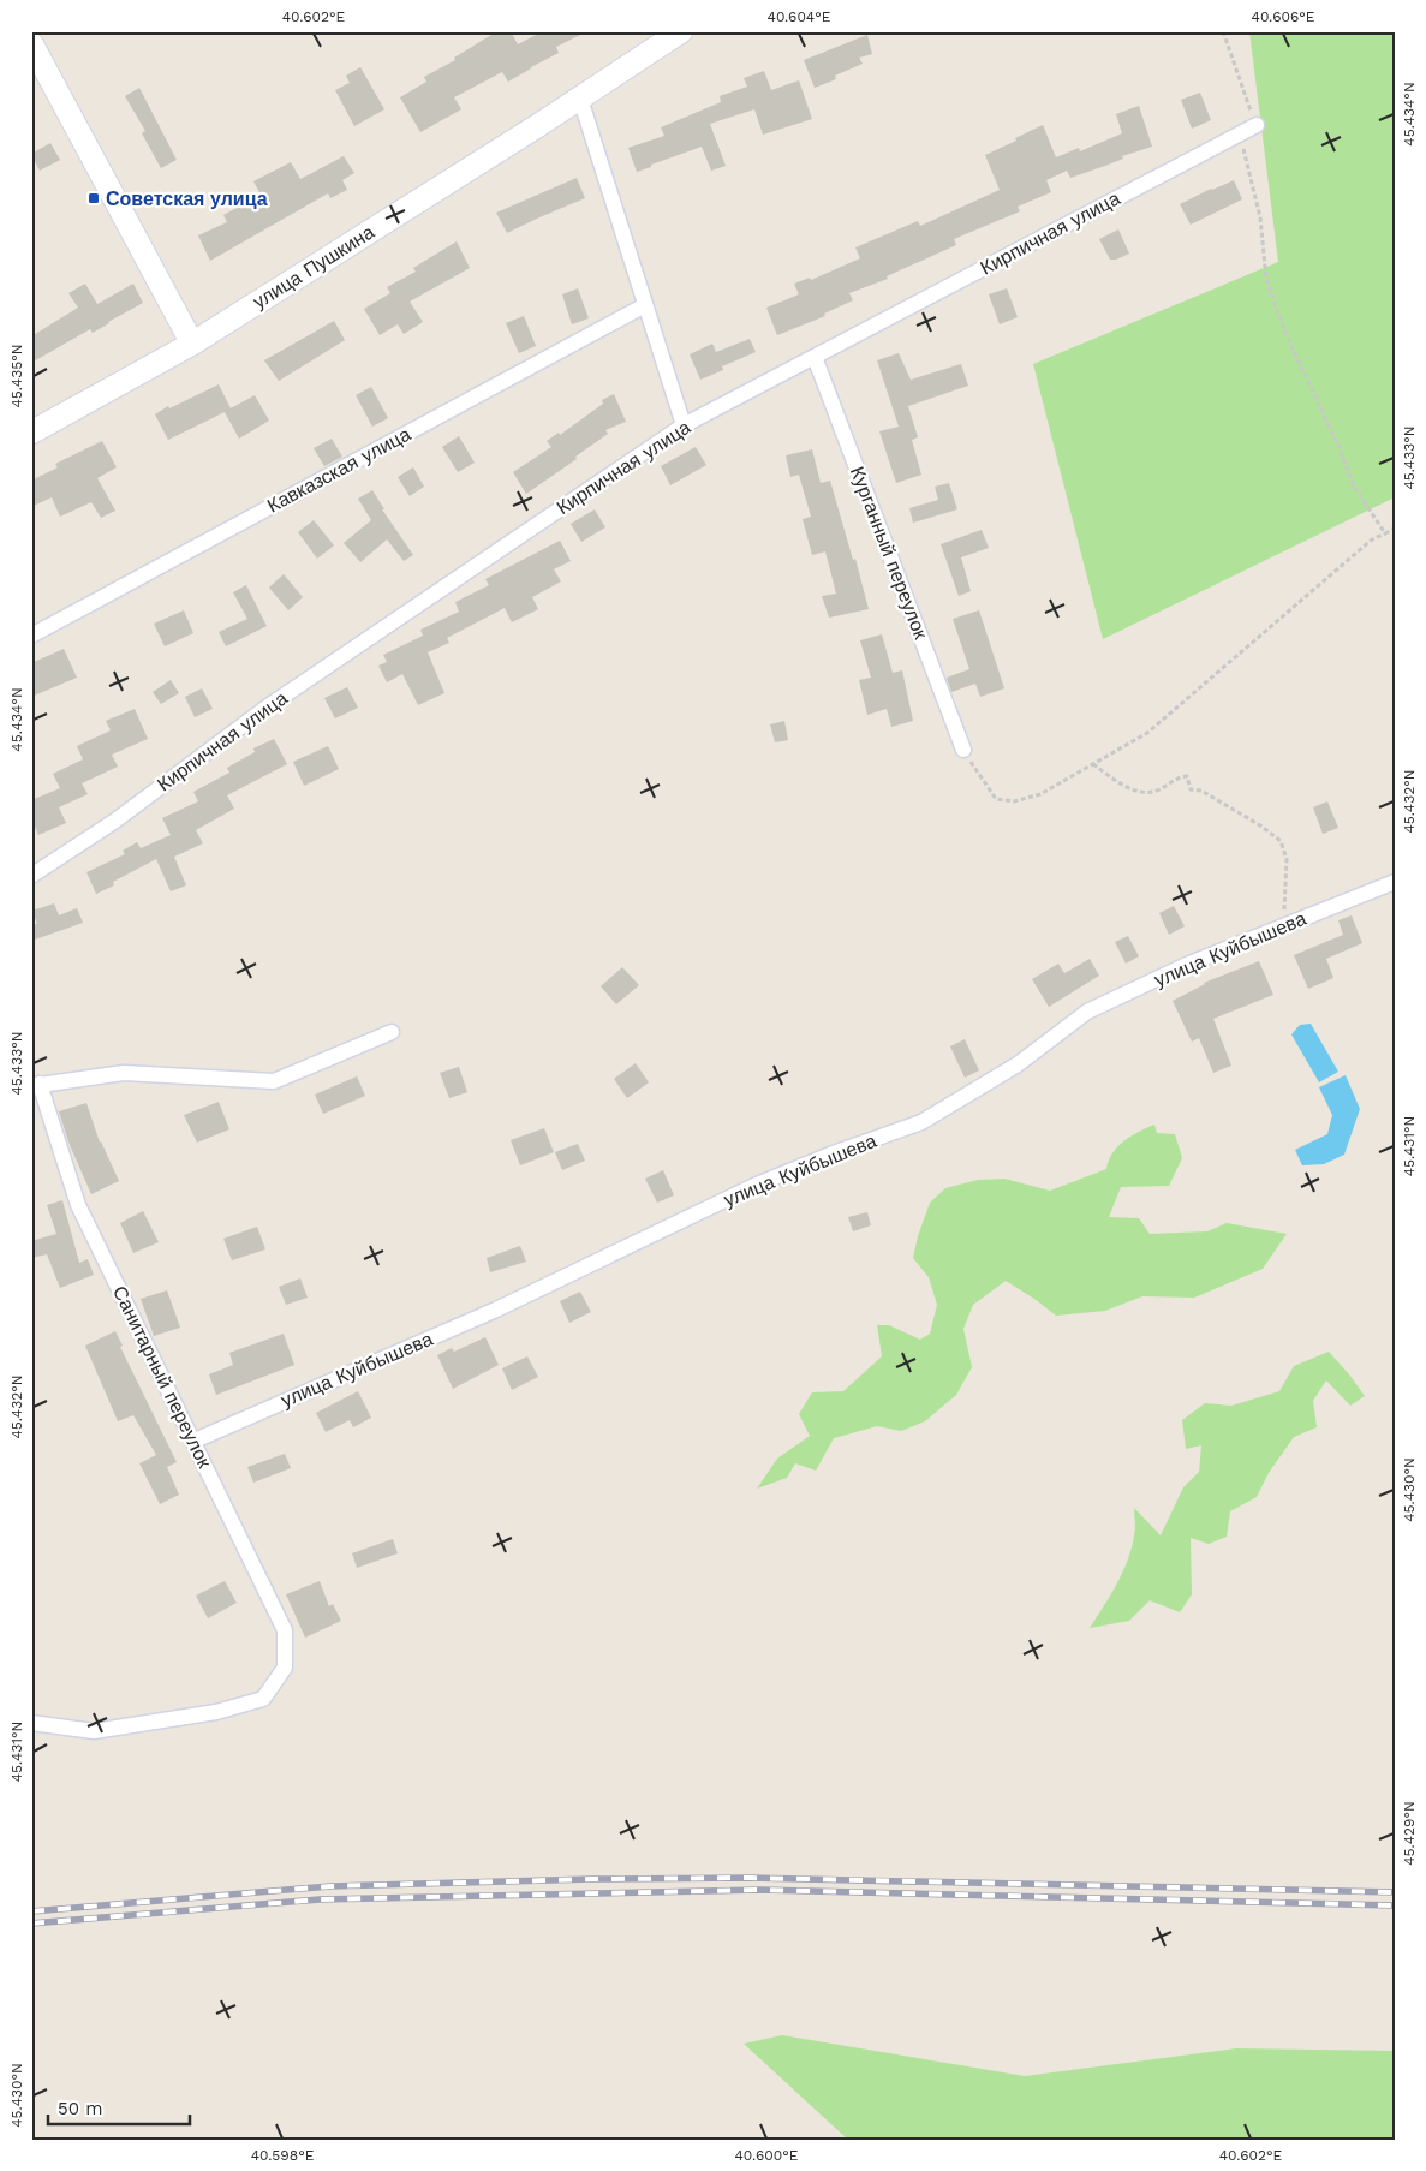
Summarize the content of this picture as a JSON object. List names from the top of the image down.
{
  "streets": {
    "main road": ["улица Пушкина"],
    "street": [
      "Кирпичная улица",
      "Кавказская улица",
      "Курганный переулок",
      "улица Куйбышева",
      "Санитарный переулок"
    ]
  },
  "crossings": [
    ["Кирпичная улица", "Курганный переулок"],
    ["улица Куйбышева", "Санитарный переулок"]
  ],
  "places": {
    "transit": ["Советская улица"]
  },
  "scale_bar": "50 m",
  "coordinates": [
    "40.602°E",
    "40.604°E",
    "40.606°E",
    "45.434°N",
    "45.435°N",
    "45.433°N",
    "45.432°N",
    "45.431°N",
    "45.430°N",
    "45.429°N",
    "40.598°E",
    "40.600°E"
  ]
}
